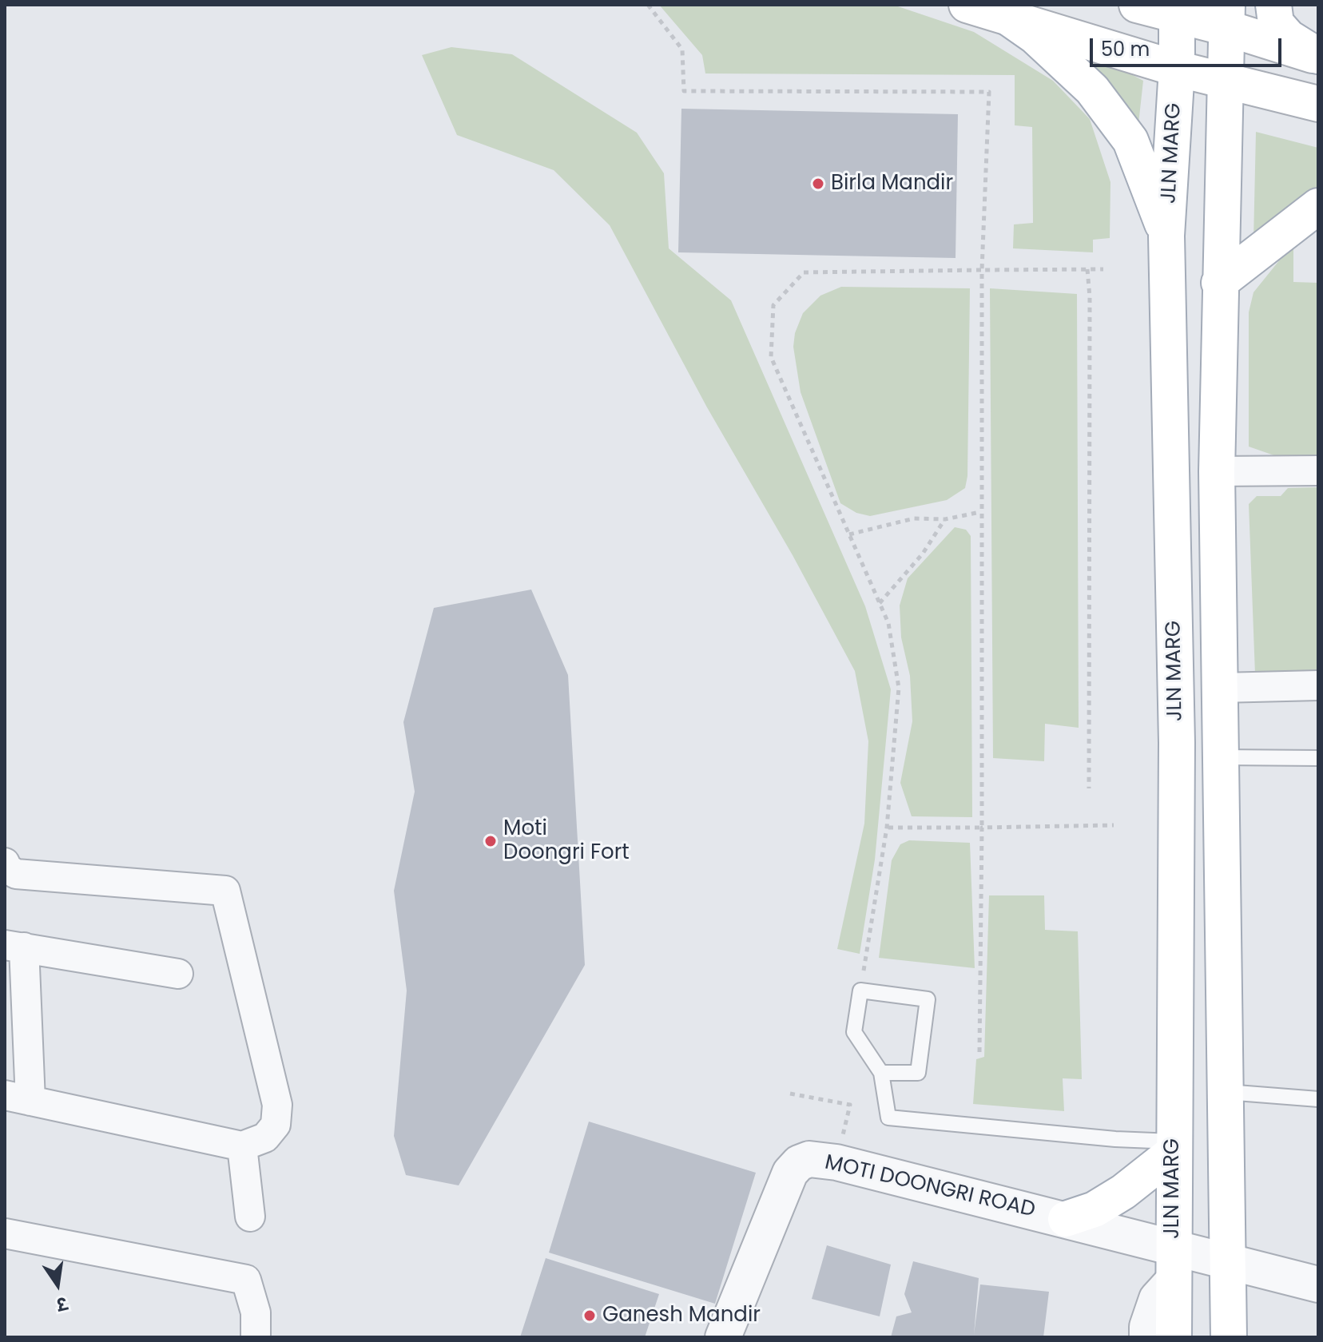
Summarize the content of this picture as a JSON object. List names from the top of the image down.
{
  "streets": {
    "main road": ["JLN MARG"],
    "street": ["MOTI DOONGRI ROAD"]
  },
  "crossings": [
    ["JLN MARG", "MOTI DOONGRI ROAD"]
  ],
  "places": ["Birla Mandir", "Moti Doongri Fort", "Ganesh Mandir"],
  "scale_bar": "50 m",
  "north": "bottom"
}
